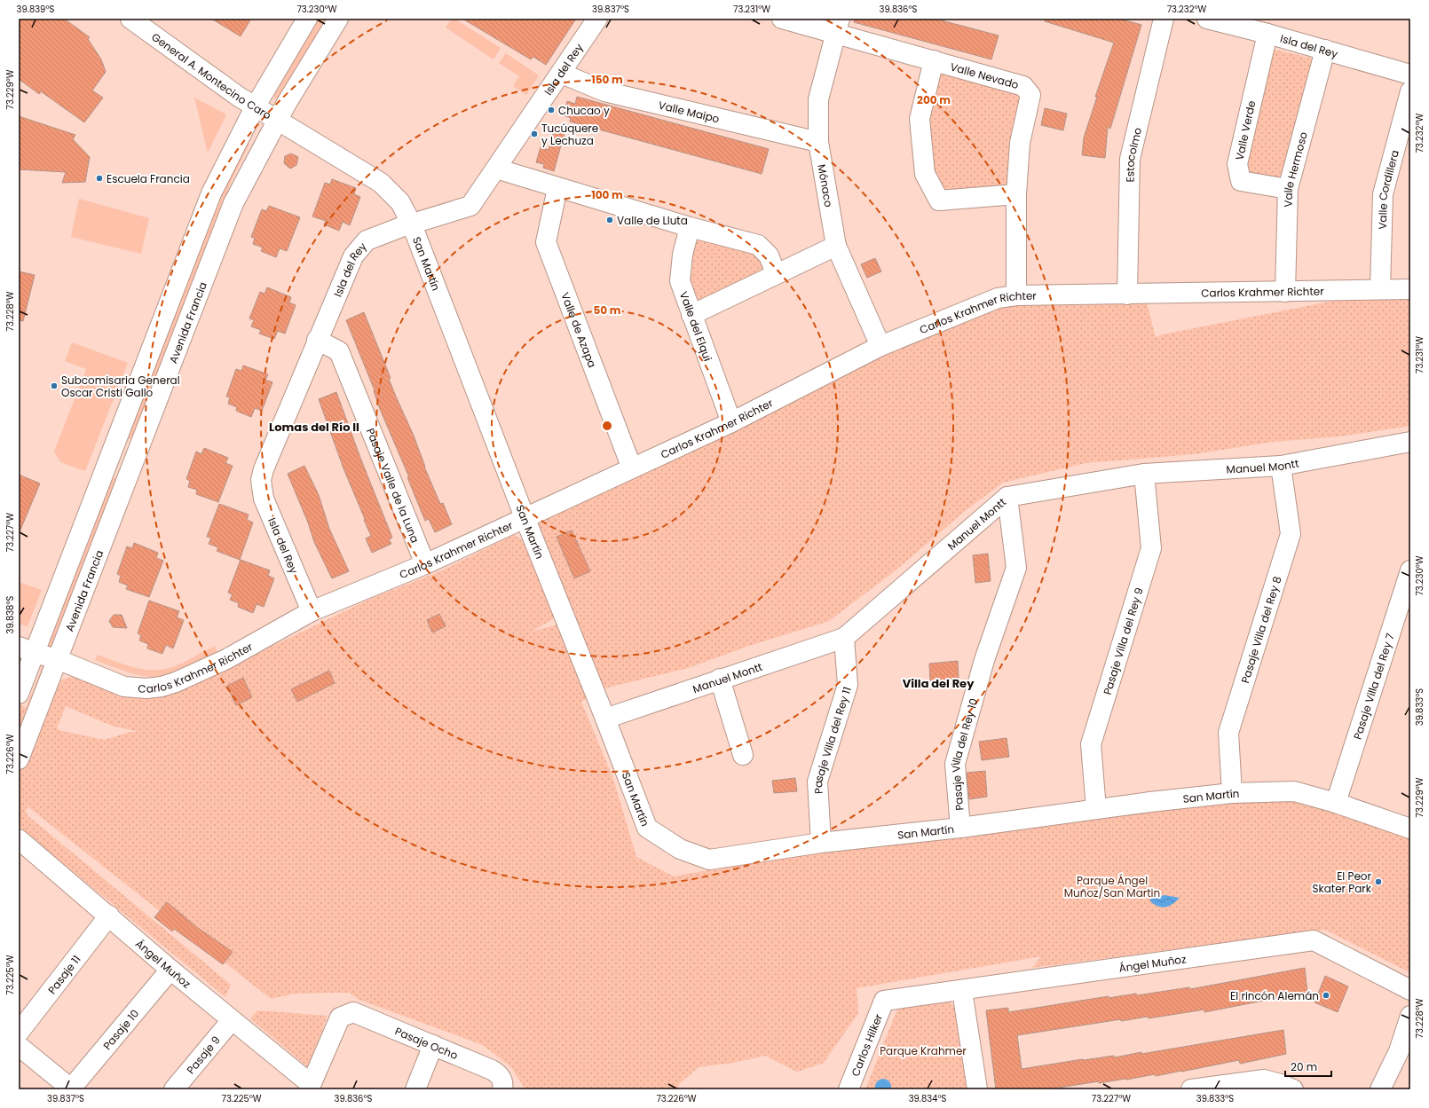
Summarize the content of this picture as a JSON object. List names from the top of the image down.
{
  "streets": {
    "street": [
      "Isla del Rey",
      "General A. Montecino Caro",
      "Valle Nevado",
      "Valle Maipo",
      "Valle Verde",
      "Estocolmo",
      "Valle Hermoso",
      "Mónaco",
      "Valle Cordillera",
      "San Martín",
      "Carlos Krahmer Richter",
      "Avenida Francia",
      "Valle del Elqui",
      "Valle de Azapa",
      "Manuel Montt",
      "Pasaje Valle de la Luna",
      "Pasaje Villa del Rey 8",
      "Pasaje Villa del Rey 9",
      "Pasaje Villa del Rey 7",
      "Pasaje Villa del Rey 11",
      "Pasaje Villa del Rey 10",
      "Ángel Muñoz",
      "Pasaje 11",
      "Pasaje 10",
      "Pasaje Ocho",
      "Carlos Hilker",
      "Pasaje 9"
    ]
  },
  "crossings": [
    ["Isla del Rey", "Valle Maipo"],
    ["Isla del Rey", "Valle Verde"],
    ["Isla del Rey", "Valle Hermoso"],
    ["Isla del Rey", "San Martín"],
    ["Isla del Rey", "Carlos Krahmer Richter"],
    ["Isla del Rey", "Pasaje Valle de la Luna"],
    ["General A. Montecino Caro", "San Martín"],
    ["General A. Montecino Caro", "Avenida Francia"],
    ["Valle Nevado", "Mónaco"],
    ["Valle Nevado", "Carlos Krahmer Richter"],
    ["Valle Maipo", "Mónaco"],
    ["Valle Verde", "Valle Hermoso"],
    ["Estocolmo", "Carlos Krahmer Richter"],
    ["Valle Hermoso", "Carlos Krahmer Richter"],
    ["Mónaco", "Carlos Krahmer Richter"],
    ["Valle Cordillera", "Carlos Krahmer Richter"],
    ["San Martín", "Carlos Krahmer Richter"],
    ["San Martín", "Avenida Francia"],
    ["San Martín", "Manuel Montt"],
    ["San Martín", "Pasaje Villa del Rey 8"],
    ["San Martín", "Pasaje Villa del Rey 9"],
    ["San Martín", "Pasaje Villa del Rey 7"],
    ["San Martín", "Pasaje Villa del Rey 11"],
    ["San Martín", "Pasaje Villa del Rey 10"],
    ["Carlos Krahmer Richter", "Avenida Francia"],
    ["Carlos Krahmer Richter", "Valle del Elqui"],
    ["Carlos Krahmer Richter", "Valle de Azapa"],
    ["Carlos Krahmer Richter", "Pasaje Valle de la Luna"],
    ["Manuel Montt", "Pasaje Villa del Rey 8"],
    ["Manuel Montt", "Pasaje Villa del Rey 9"],
    ["Manuel Montt", "Pasaje Villa del Rey 11"],
    ["Manuel Montt", "Pasaje Villa del Rey 10"],
    ["Ángel Muñoz", "Pasaje 11"],
    ["Ángel Muñoz", "Pasaje 10"],
    ["Ángel Muñoz", "Pasaje Ocho"],
    ["Ángel Muñoz", "Carlos Hilker"],
    ["Ángel Muñoz", "Pasaje 9"]
  ],
  "districts": ["Lomas del Río II", "Villa del Rey"],
  "parks": ["Parque Ángel Muñoz/San Martin", "Parque Krahmer"],
  "places": [
    "Chucao y",
    "Tucúquere y Lechuza",
    "Escuela Francia",
    "Valle de Lluta",
    "Subcomisaria General Oscar Cristi Gallo",
    "El Peor Skater Park",
    "El rincón Alemán"
  ],
  "scale_bar": "20 m",
  "coordinates": [
    "39.839°S",
    "73.230°W",
    "39.837°S",
    "73.231°W",
    "39.836°S",
    "73.232°W",
    "73.229°W",
    "73.228°W",
    "73.227°W",
    "39.838°S",
    "39.833°S",
    "73.226°W",
    "73.225°W",
    "39.834°S"
  ],
  "rings": [
    "150 m",
    "200 m",
    "100 m",
    "50 m"
  ]
}
